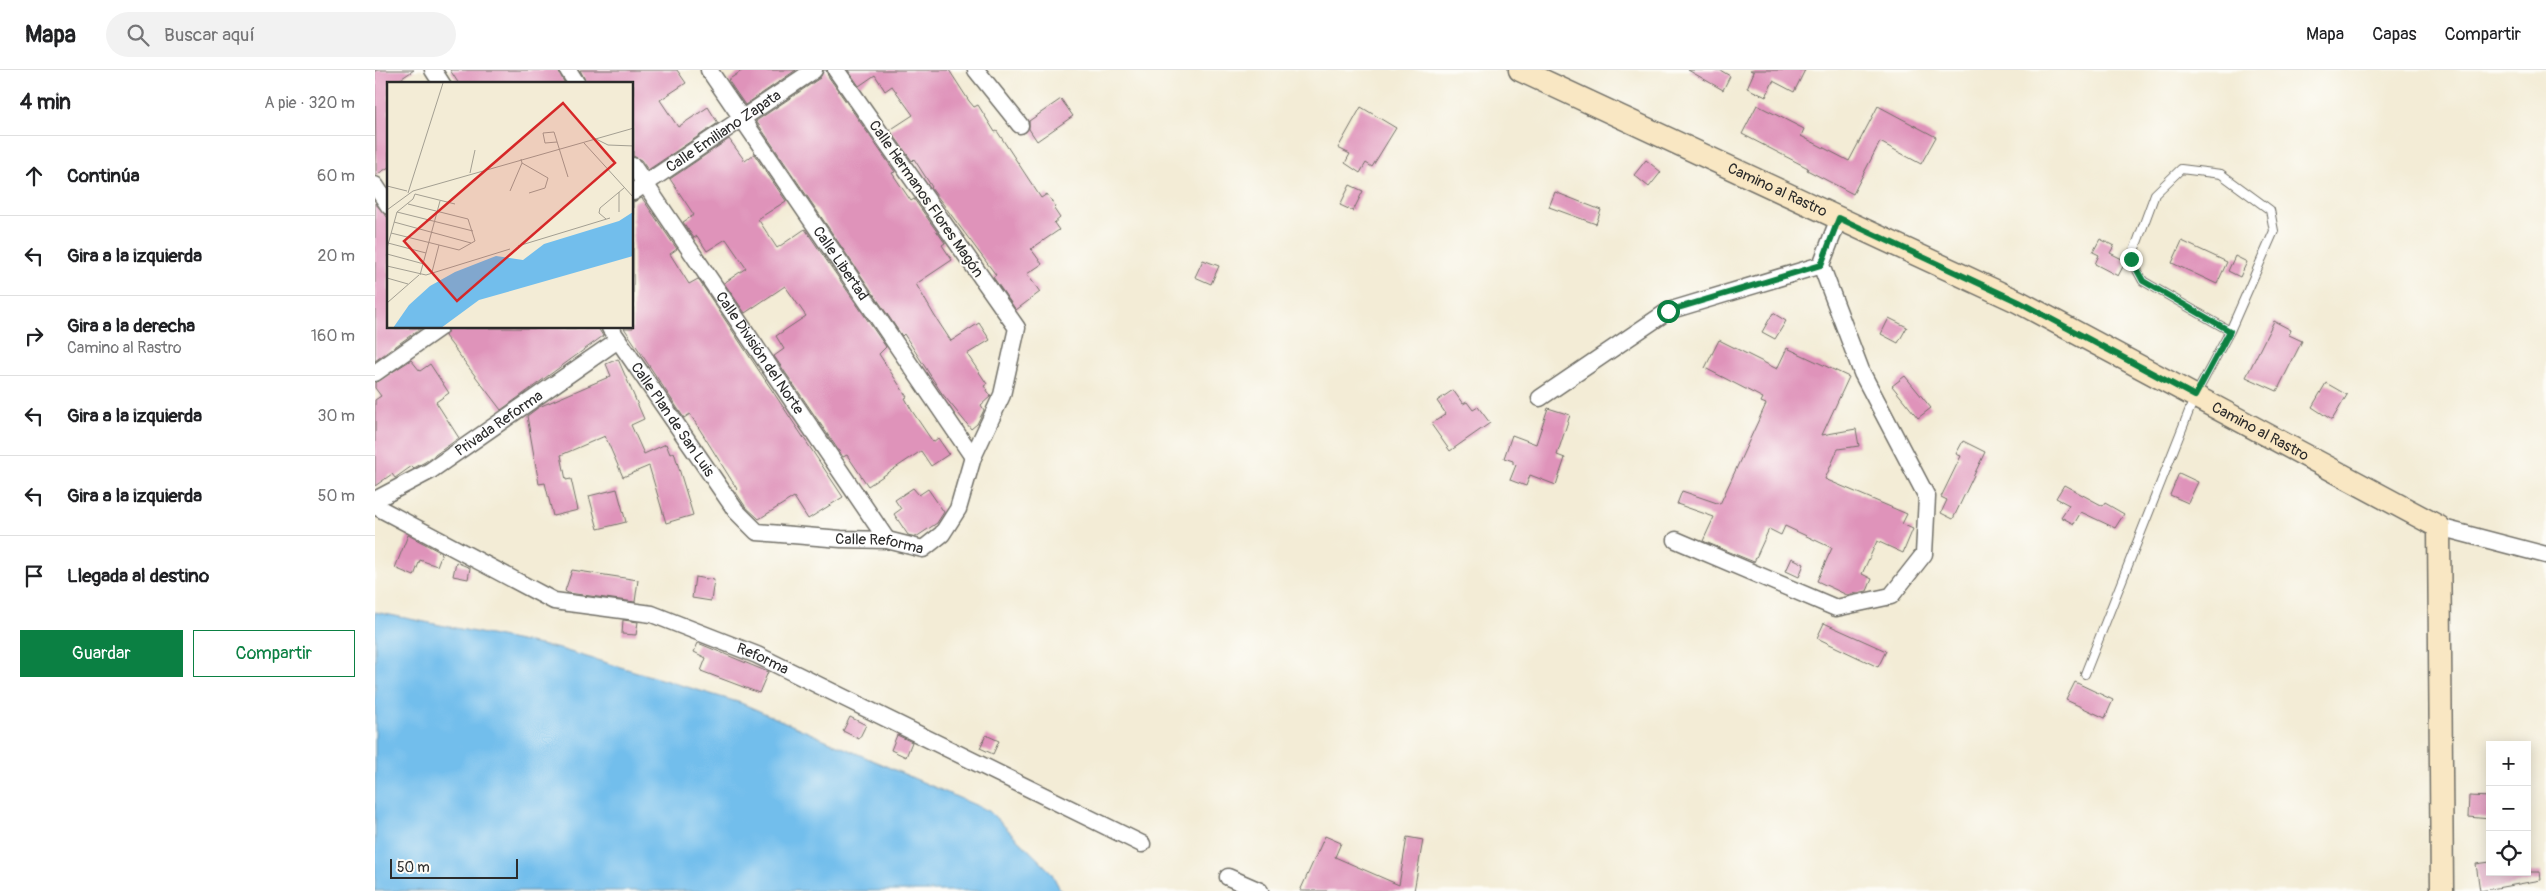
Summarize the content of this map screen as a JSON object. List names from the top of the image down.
{
  "streets": {
    "street": [
      "Calle Emiliano Zapata",
      "Camino al Rastro",
      "Calle Hermanos Flores Magón",
      "Calle Libertad",
      "Calle División del Norte",
      "Calle Plan de San Luis",
      "Privada Reforma",
      "Calle Reforma",
      "Reforma"
    ]
  },
  "crossings": [
    ["Calle Emiliano Zapata", "Calle Libertad"],
    ["Calle Emiliano Zapata", "Calle División del Norte"],
    ["Calle Hermanos Flores Magón", "Calle Libertad"],
    ["Calle Hermanos Flores Magón", "Calle Reforma"],
    ["Calle Libertad", "Calle Reforma"],
    ["Calle División del Norte", "Calle Reforma"],
    ["Calle Plan de San Luis", "Privada Reforma"],
    ["Calle Plan de San Luis", "Calle Reforma"]
  ],
  "scale_bar": "50 m",
  "page": {
    "header": "Mapa",
    "search": "Buscar aquí",
    "nav": ["Mapa", "Capas", "Compartir"],
    "heading": ["4 min", "A pie · 320 m"],
    "list": [
      ["Continúa", "60 m"],
      ["Gira a la izquierda", "20 m"],
      ["Gira a la derecha", "Camino al Rastro", "160 m"],
      ["Gira a la izquierda", "30 m"],
      ["Gira a la izquierda", "50 m"],
      "Llegada al destino"
    ],
    "buttons": ["Guardar", "Compartir"],
    "map_buttons": ["+", "−"],
    "scale": "50 m"
  }
}
